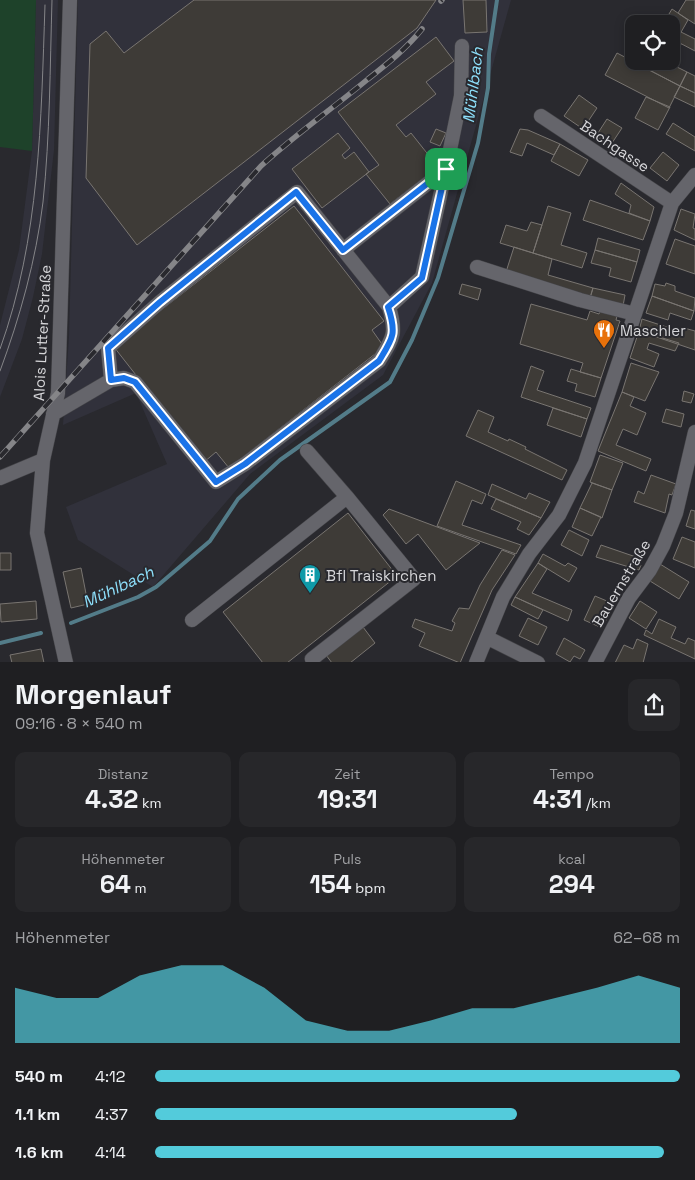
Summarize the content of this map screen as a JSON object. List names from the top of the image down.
{
  "streets": {
    "street": ["Bachgasse", "Alois Lutter-Straße", "Bauernstraße"]
  },
  "water": ["Mühlbach"],
  "places": {
    "restaurant": ["Maschler"],
    "building": ["BfI Traiskirchen"]
  },
  "page": {
    "heading": ["Morgenlauf", "09:16 · 8 × 540 m"],
    "stats": [
      ["Distanz", "4.32 km"],
      ["Zeit", "19:31"],
      ["Tempo", "4:31 /km"],
      ["Höhenmeter", "64 m"],
      ["Puls", "154 bpm"],
      ["kcal", "294"]
    ],
    "chart": ["Höhenmeter", "62–68 m"],
    "list": [
      {
        "name": "540 m",
        "note": "4:12"
      },
      {
        "name": "1.1 km",
        "note": "4:37"
      },
      {
        "name": "1.6 km",
        "note": "4:14"
      }
    ]
  }
}
